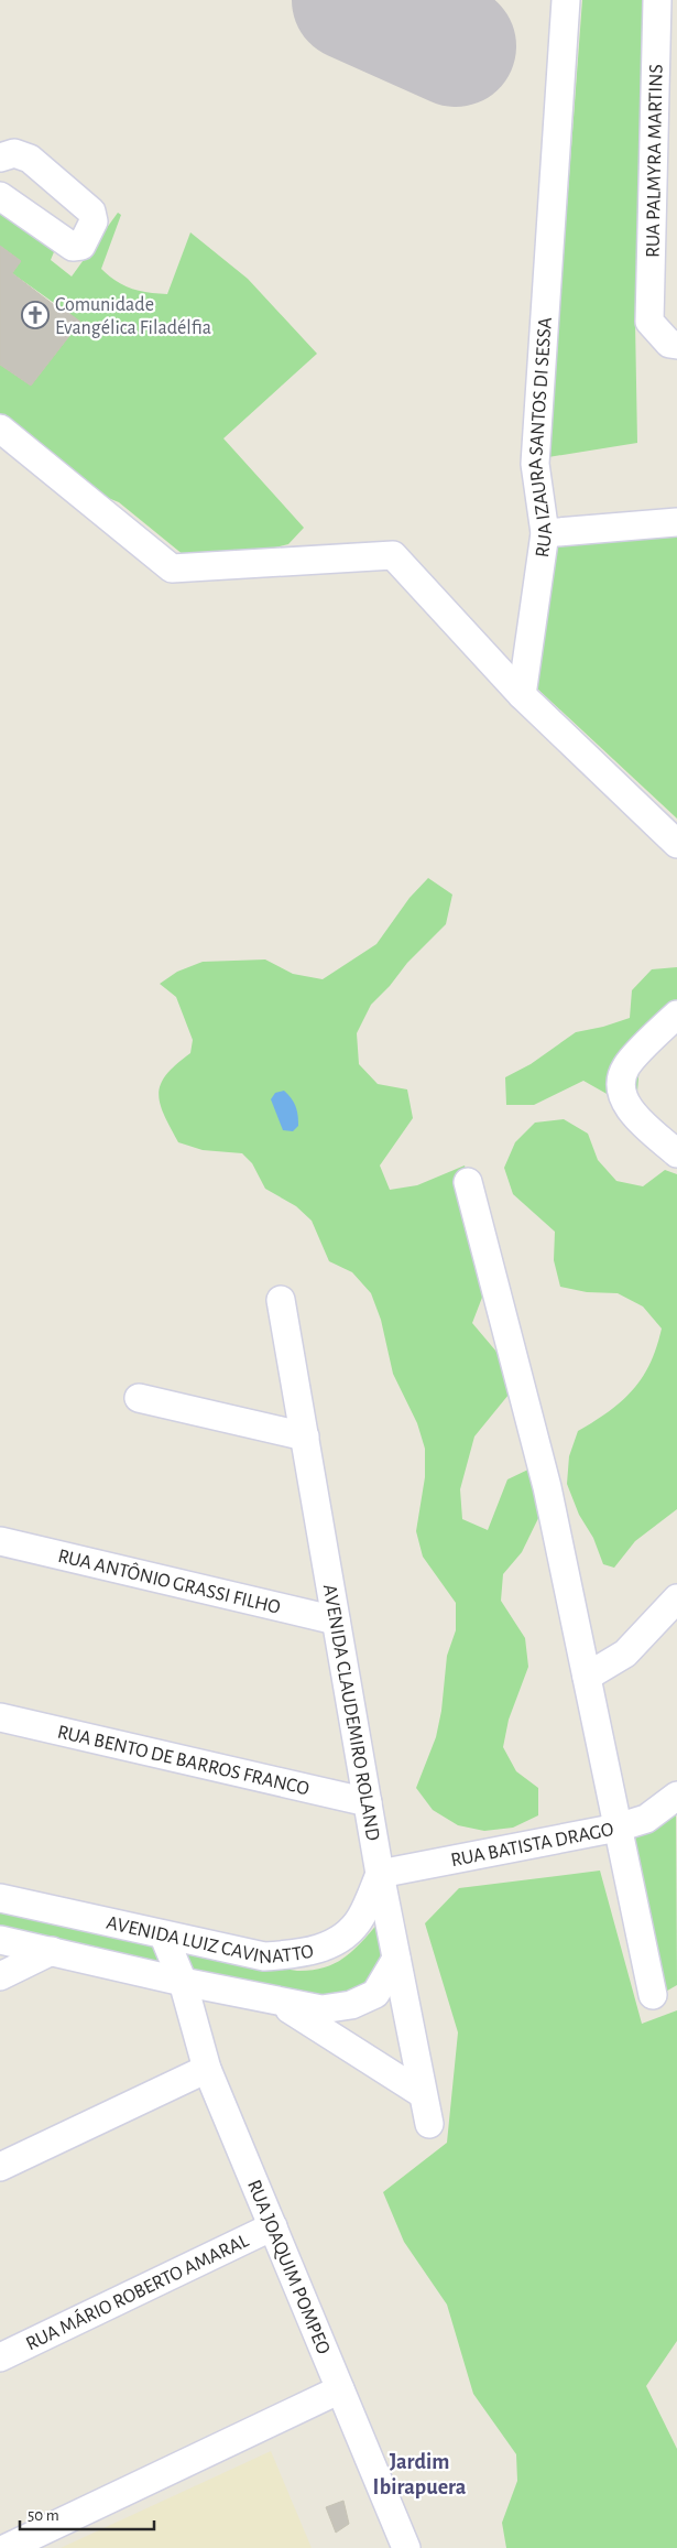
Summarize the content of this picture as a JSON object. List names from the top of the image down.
{
  "streets": {
    "street": [
      "RUA PALMYRA MARTINS",
      "RUA IZAURA SANTOS DI SESSA",
      "RUA ANTÔNIO GRASSI FILHO",
      "AVENIDA CLAUDEMIRO ROLAND",
      "RUA BENTO DE BARROS FRANCO",
      "RUA BATISTA DRAGO",
      "AVENIDA LUIZ CAVINATTO",
      "RUA JOAQUIM POMPEO",
      "RUA MÁRIO ROBERTO AMARAL"
    ]
  },
  "crossings": [
    ["RUA ANTÔNIO GRASSI FILHO", "AVENIDA CLAUDEMIRO ROLAND"],
    ["AVENIDA CLAUDEMIRO ROLAND", "RUA BENTO DE BARROS FRANCO"],
    ["AVENIDA CLAUDEMIRO ROLAND", "RUA BATISTA DRAGO"],
    ["AVENIDA CLAUDEMIRO ROLAND", "AVENIDA LUIZ CAVINATTO"],
    ["RUA BATISTA DRAGO", "AVENIDA LUIZ CAVINATTO"],
    ["AVENIDA LUIZ CAVINATTO", "RUA JOAQUIM POMPEO"],
    ["RUA JOAQUIM POMPEO", "RUA MÁRIO ROBERTO AMARAL"]
  ],
  "districts": ["Jardim Ibirapuera"],
  "places": {
    "church": ["Comunidade Evangélica Filadélfia"]
  },
  "scale_bar": "50 m"
}
